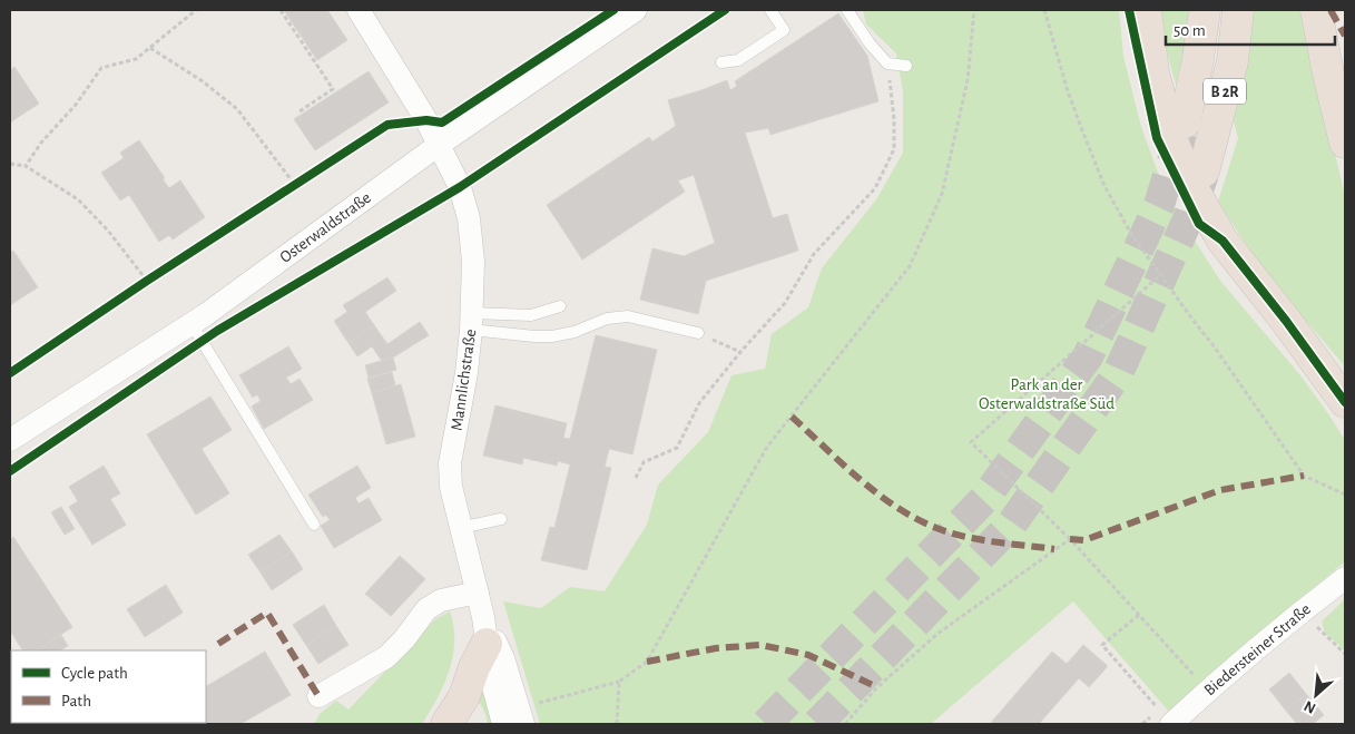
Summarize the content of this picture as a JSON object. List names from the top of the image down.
{
  "streets": {
    "highway": ["B 2R"],
    "street": ["Osterwaldstraße", "Mannlichstraße", "Biedersteiner Straße"]
  },
  "crossings": [
    ["Osterwaldstraße", "Mannlichstraße"]
  ],
  "parks": ["Park an der Osterwaldstraße Süd"],
  "legend": ["Cycle path", "Path"],
  "scale_bar": "50 m",
  "north": "bottom left"
}
